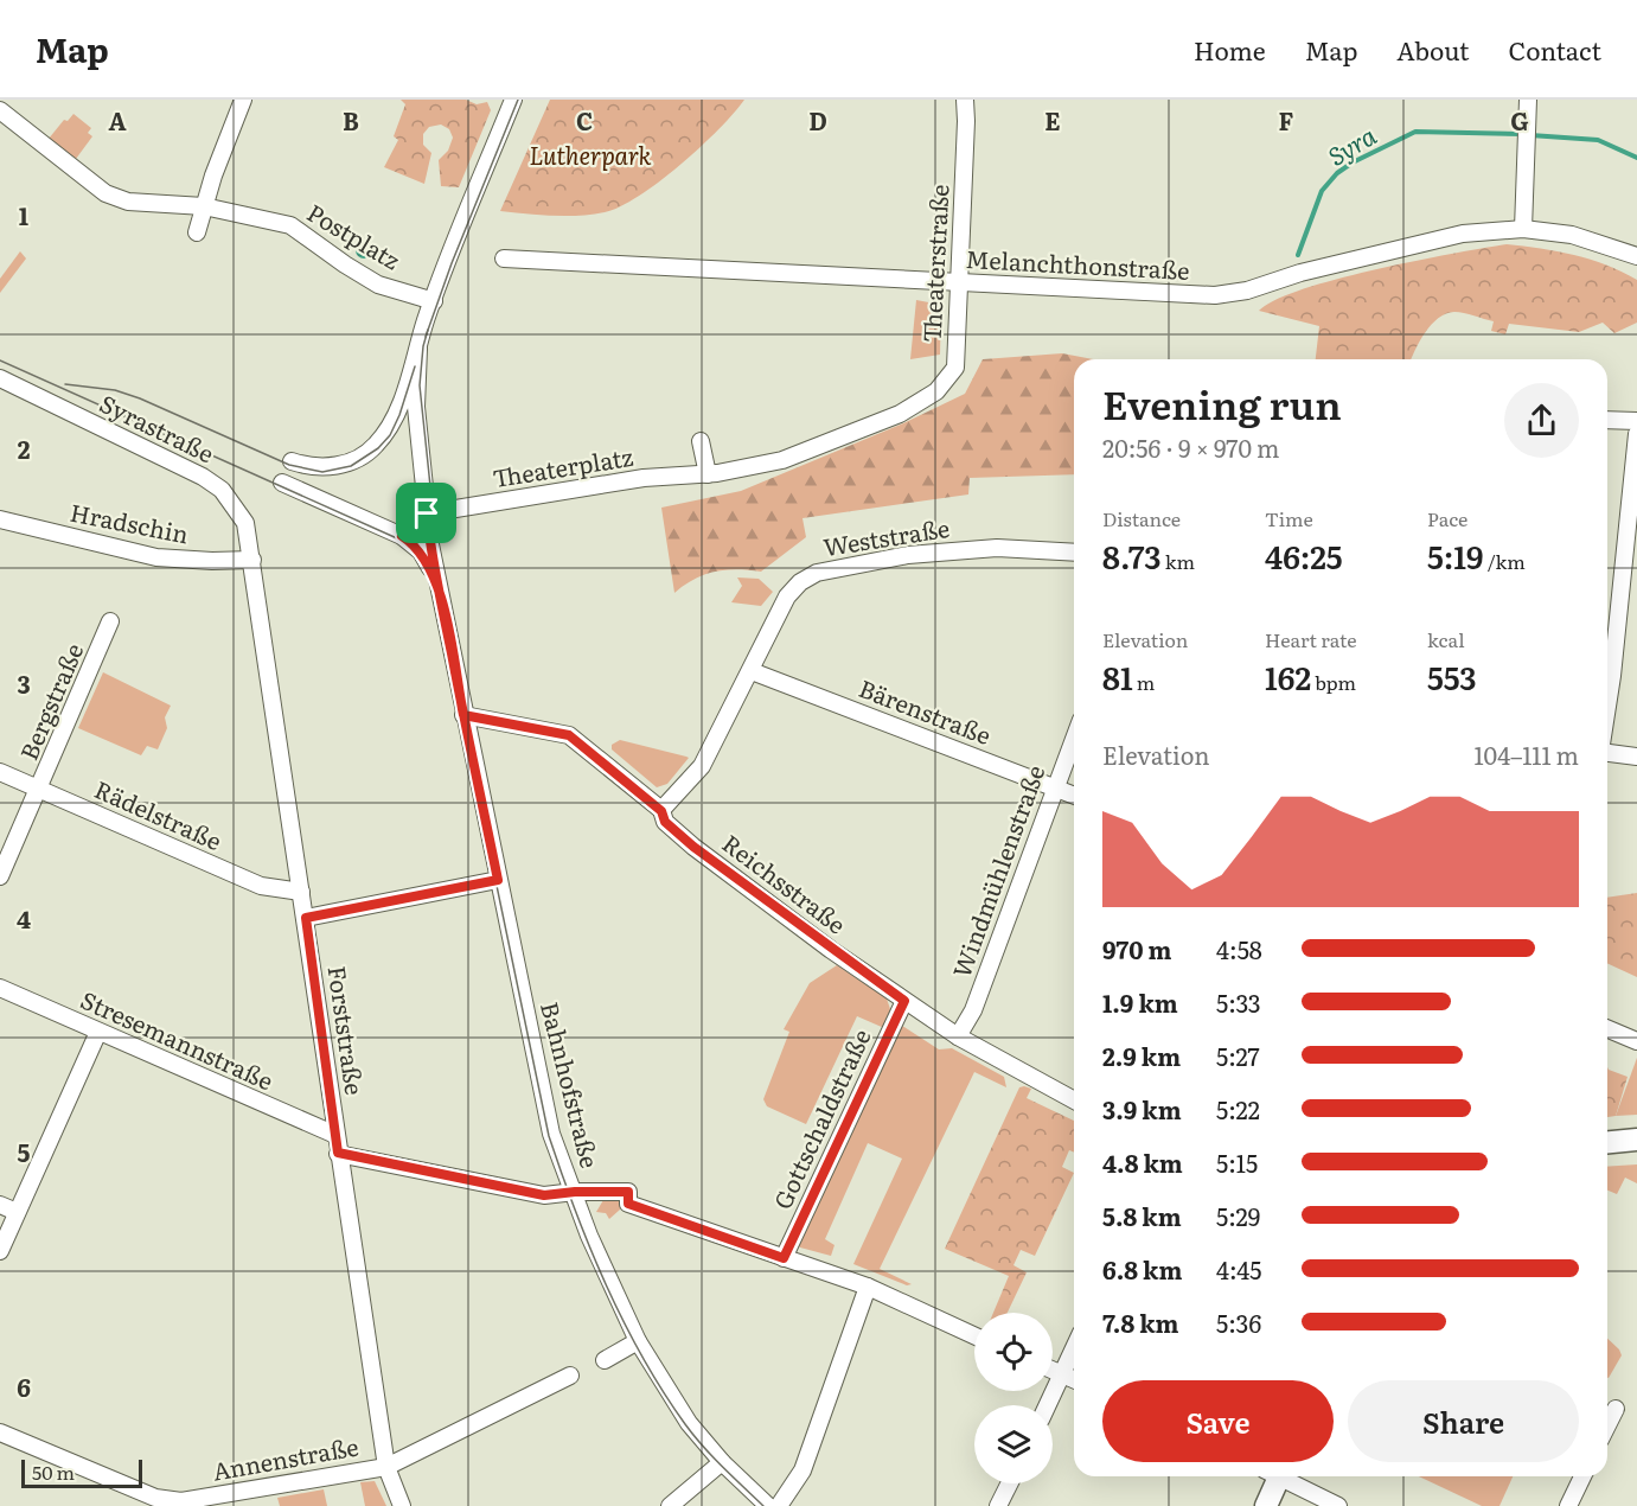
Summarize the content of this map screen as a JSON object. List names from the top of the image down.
{
  "streets": {
    "street": [
      "Postplatz",
      "Theaterstraße",
      "Melanchthonstraße",
      "Syrastraße",
      "Theaterplatz",
      "Hradschin",
      "Weststraße",
      "Bergstraße",
      "Bärenstraße",
      "Rädelstraße",
      "Windmühlenstraße",
      "Reichsstraße",
      "Forststraße",
      "Stresemannstraße",
      "Bahnhofstraße",
      "Gottschaldstraße",
      "Annenstraße"
    ]
  },
  "crossings": [
    ["Theaterstraße", "Melanchthonstraße"],
    ["Theaterstraße", "Theaterplatz"],
    ["Syrastraße", "Hradschin"],
    ["Syrastraße", "Forststraße"],
    ["Hradschin", "Forststraße"],
    ["Weststraße", "Bärenstraße"],
    ["Weststraße", "Reichsstraße"],
    ["Bergstraße", "Rädelstraße"],
    ["Bärenstraße", "Windmühlenstraße"],
    ["Rädelstraße", "Forststraße"],
    ["Windmühlenstraße", "Reichsstraße"],
    ["Reichsstraße", "Bahnhofstraße"],
    ["Reichsstraße", "Gottschaldstraße"],
    ["Forststraße", "Stresemannstraße"],
    ["Forststraße", "Annenstraße"]
  ],
  "water": ["Syra"],
  "parks": ["Lutherpark"],
  "scale_bar": "50 m",
  "page": {
    "header": "Map",
    "nav": [
      "Home",
      "Map",
      "About",
      "Contact"
    ],
    "heading": ["Evening run", "20:56 · 9 × 970 m"],
    "stats": [
      ["Distance", "8.73 km"],
      ["Time", "46:25"],
      ["Pace", "5:19 /km"],
      ["Elevation", "81 m"],
      ["Heart rate", "162 bpm"],
      ["kcal", "553"]
    ],
    "chart": ["Elevation", "104–111 m"],
    "list": [
      {
        "name": "970 m",
        "note": "4:58"
      },
      {
        "name": "1.9 km",
        "note": "5:33"
      },
      {
        "name": "2.9 km",
        "note": "5:27"
      },
      {
        "name": "3.9 km",
        "note": "5:22"
      },
      {
        "name": "4.8 km",
        "note": "5:15"
      },
      {
        "name": "5.8 km",
        "note": "5:29"
      },
      {
        "name": "6.8 km",
        "note": "4:45"
      },
      {
        "name": "7.8 km",
        "note": "5:36"
      }
    ],
    "buttons": ["Save", "Share"],
    "scale": "50 m"
  },
  "grid": {
    "columns": [
      "A",
      "B",
      "C",
      "D",
      "E",
      "F",
      "G"
    ],
    "rows": [
      "1",
      "2",
      "3",
      "4",
      "5",
      "6"
    ]
  }
}
